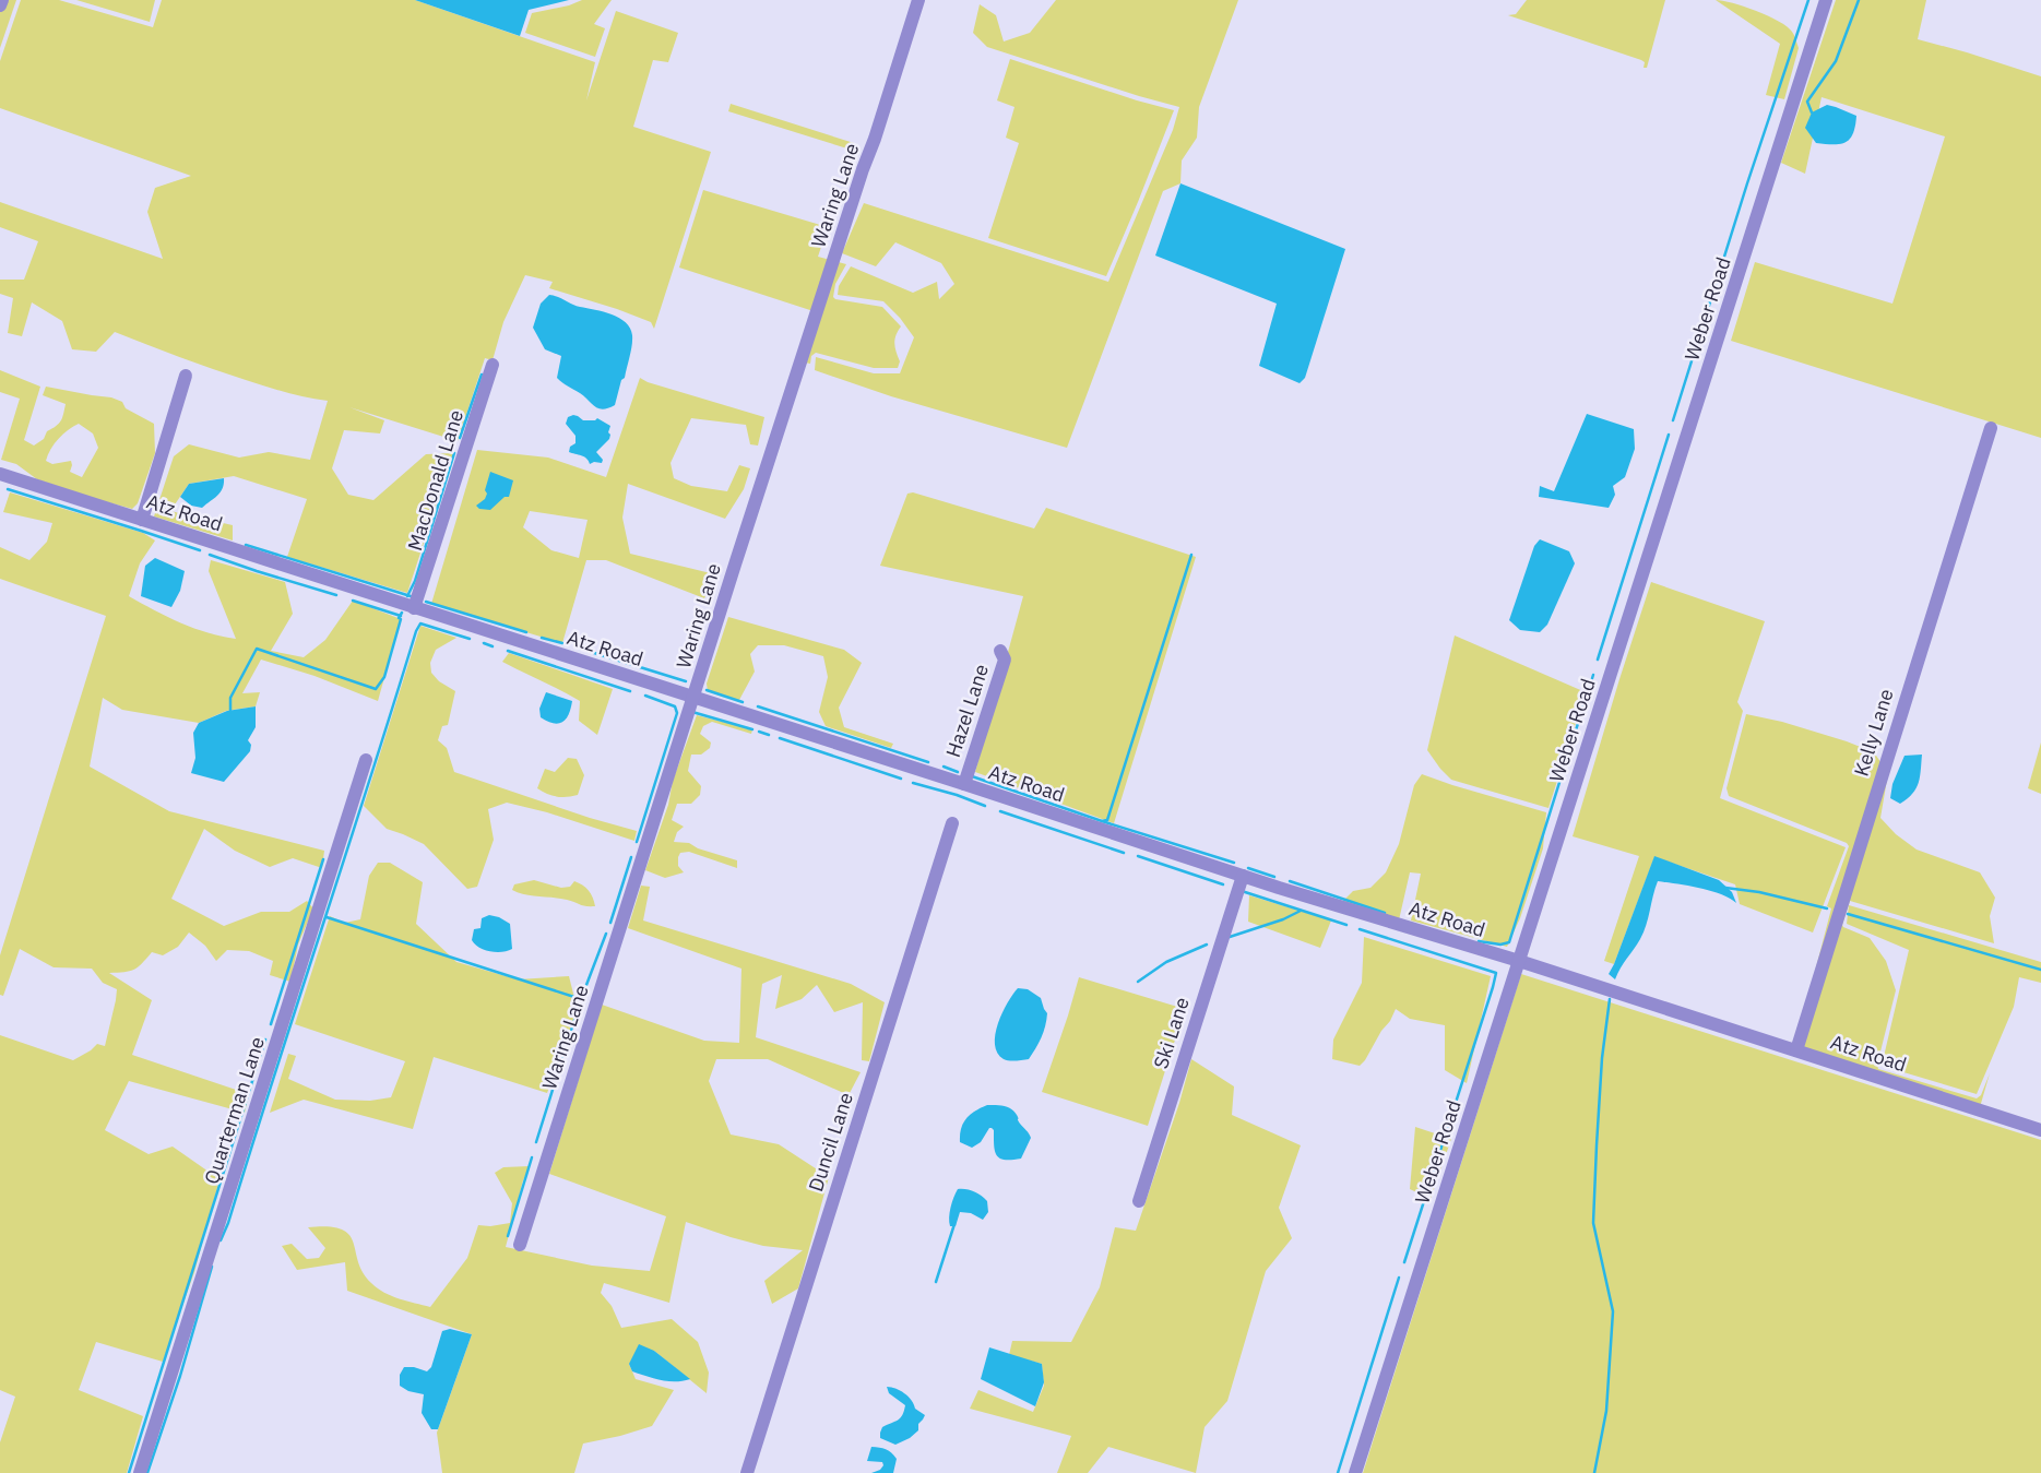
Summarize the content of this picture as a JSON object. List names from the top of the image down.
{
  "streets": {
    "street": [
      "Waring Lane",
      "Weber Road",
      "MacDonald Lane",
      "Atz Road",
      "Hazel Lane",
      "Kelly Lane",
      "Ski Lane",
      "Quarterman Lane",
      "Duncil Lane"
    ]
  },
  "crossings": [
    ["Waring Lane", "Atz Road"],
    ["Weber Road", "Atz Road"],
    ["MacDonald Lane", "Atz Road"],
    ["Atz Road", "Hazel Lane"],
    ["Atz Road", "Kelly Lane"],
    ["Atz Road", "Ski Lane"]
  ]
}
